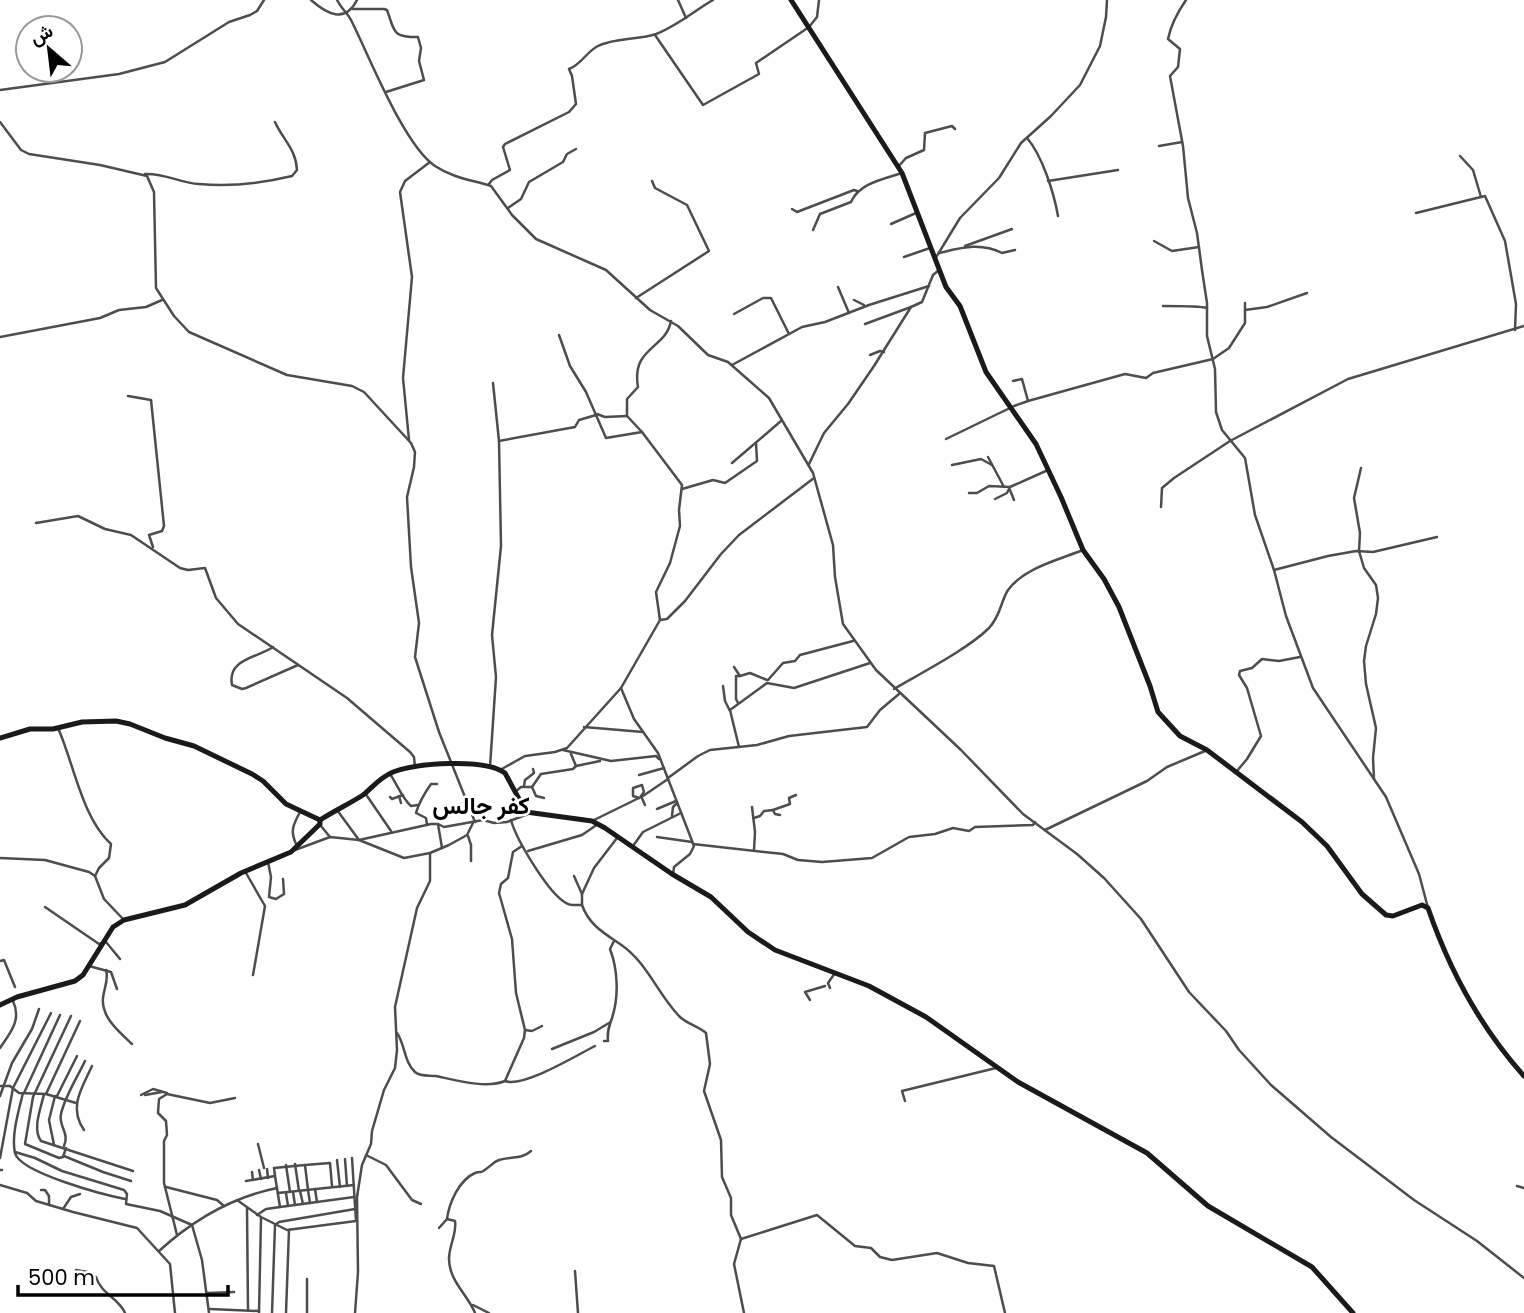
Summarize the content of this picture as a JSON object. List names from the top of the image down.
{
  "districts": ["كفر جالس"],
  "scale_bar": "500 m",
  "north": "top left"
}
